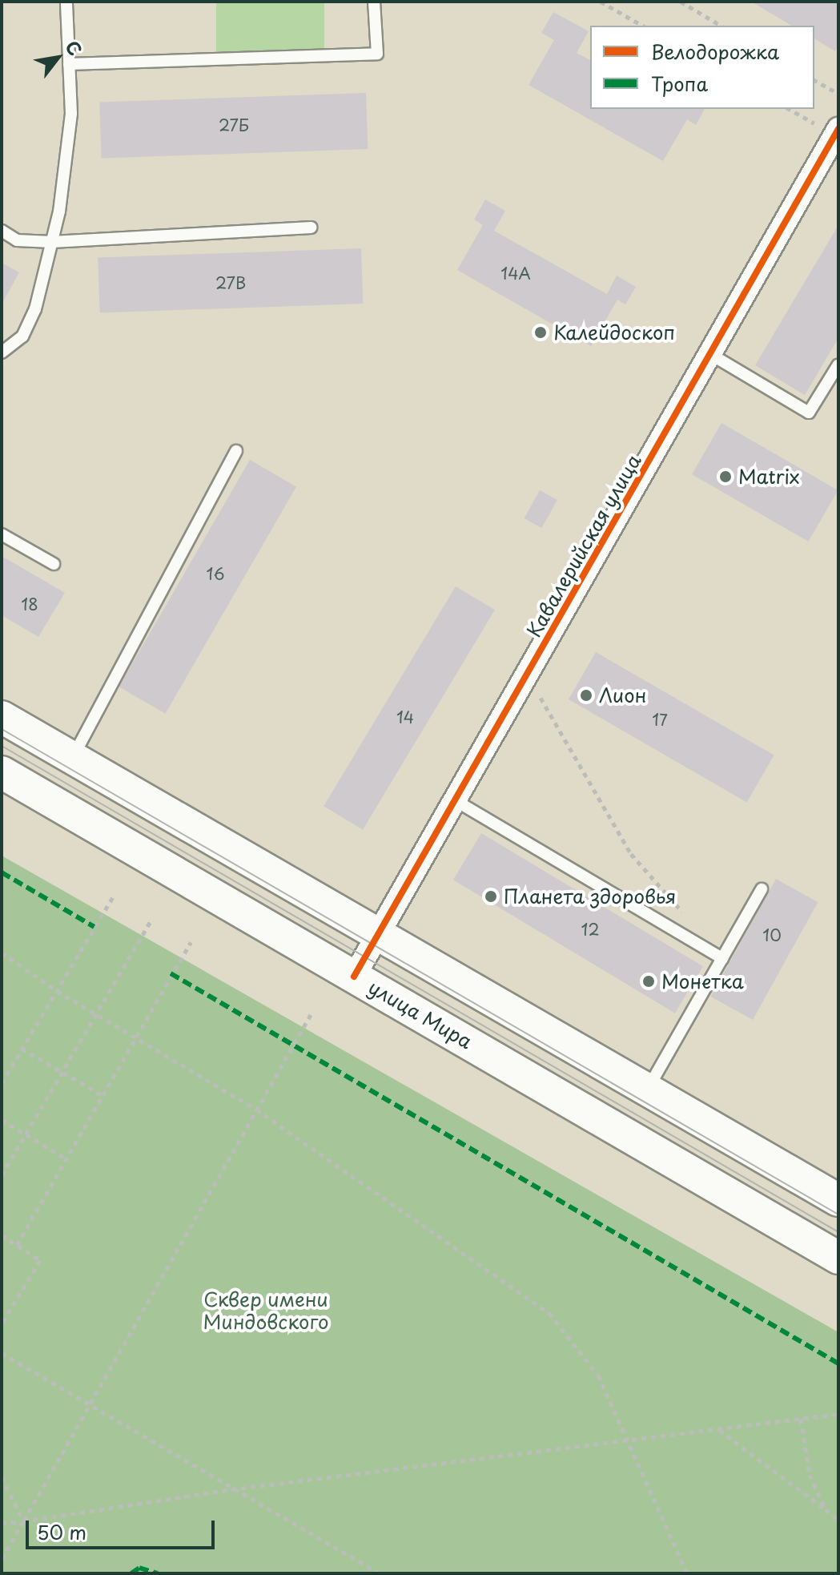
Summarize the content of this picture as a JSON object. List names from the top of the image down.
{
  "streets": {
    "main road": ["улица Мира"],
    "street": ["Кавалерийская улица"]
  },
  "crossings": [
    ["Кавалерийская улица", "улица Мира"]
  ],
  "parks": ["Сквер имени Миндовского"],
  "places": [
    "Калейдоскоп",
    "Matrix",
    "Лион",
    "Планета здоровья",
    "Монетка"
  ],
  "house_numbers": [
    "27Б",
    "14А",
    "27В",
    "16",
    "18",
    "14",
    "17",
    "12",
    "10"
  ],
  "legend": ["Велодорожка", "Тропа"],
  "scale_bar": "50 m",
  "north": "top right"
}
